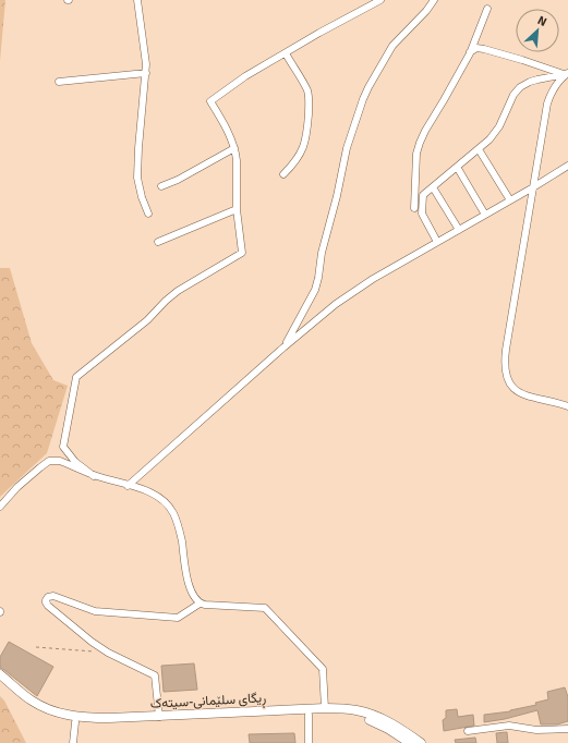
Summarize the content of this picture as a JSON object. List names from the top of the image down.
{
  "streets": {
    "main road": ["ڕیگای سلێمانی-سیتەک"]
  },
  "north": "top right"
}
